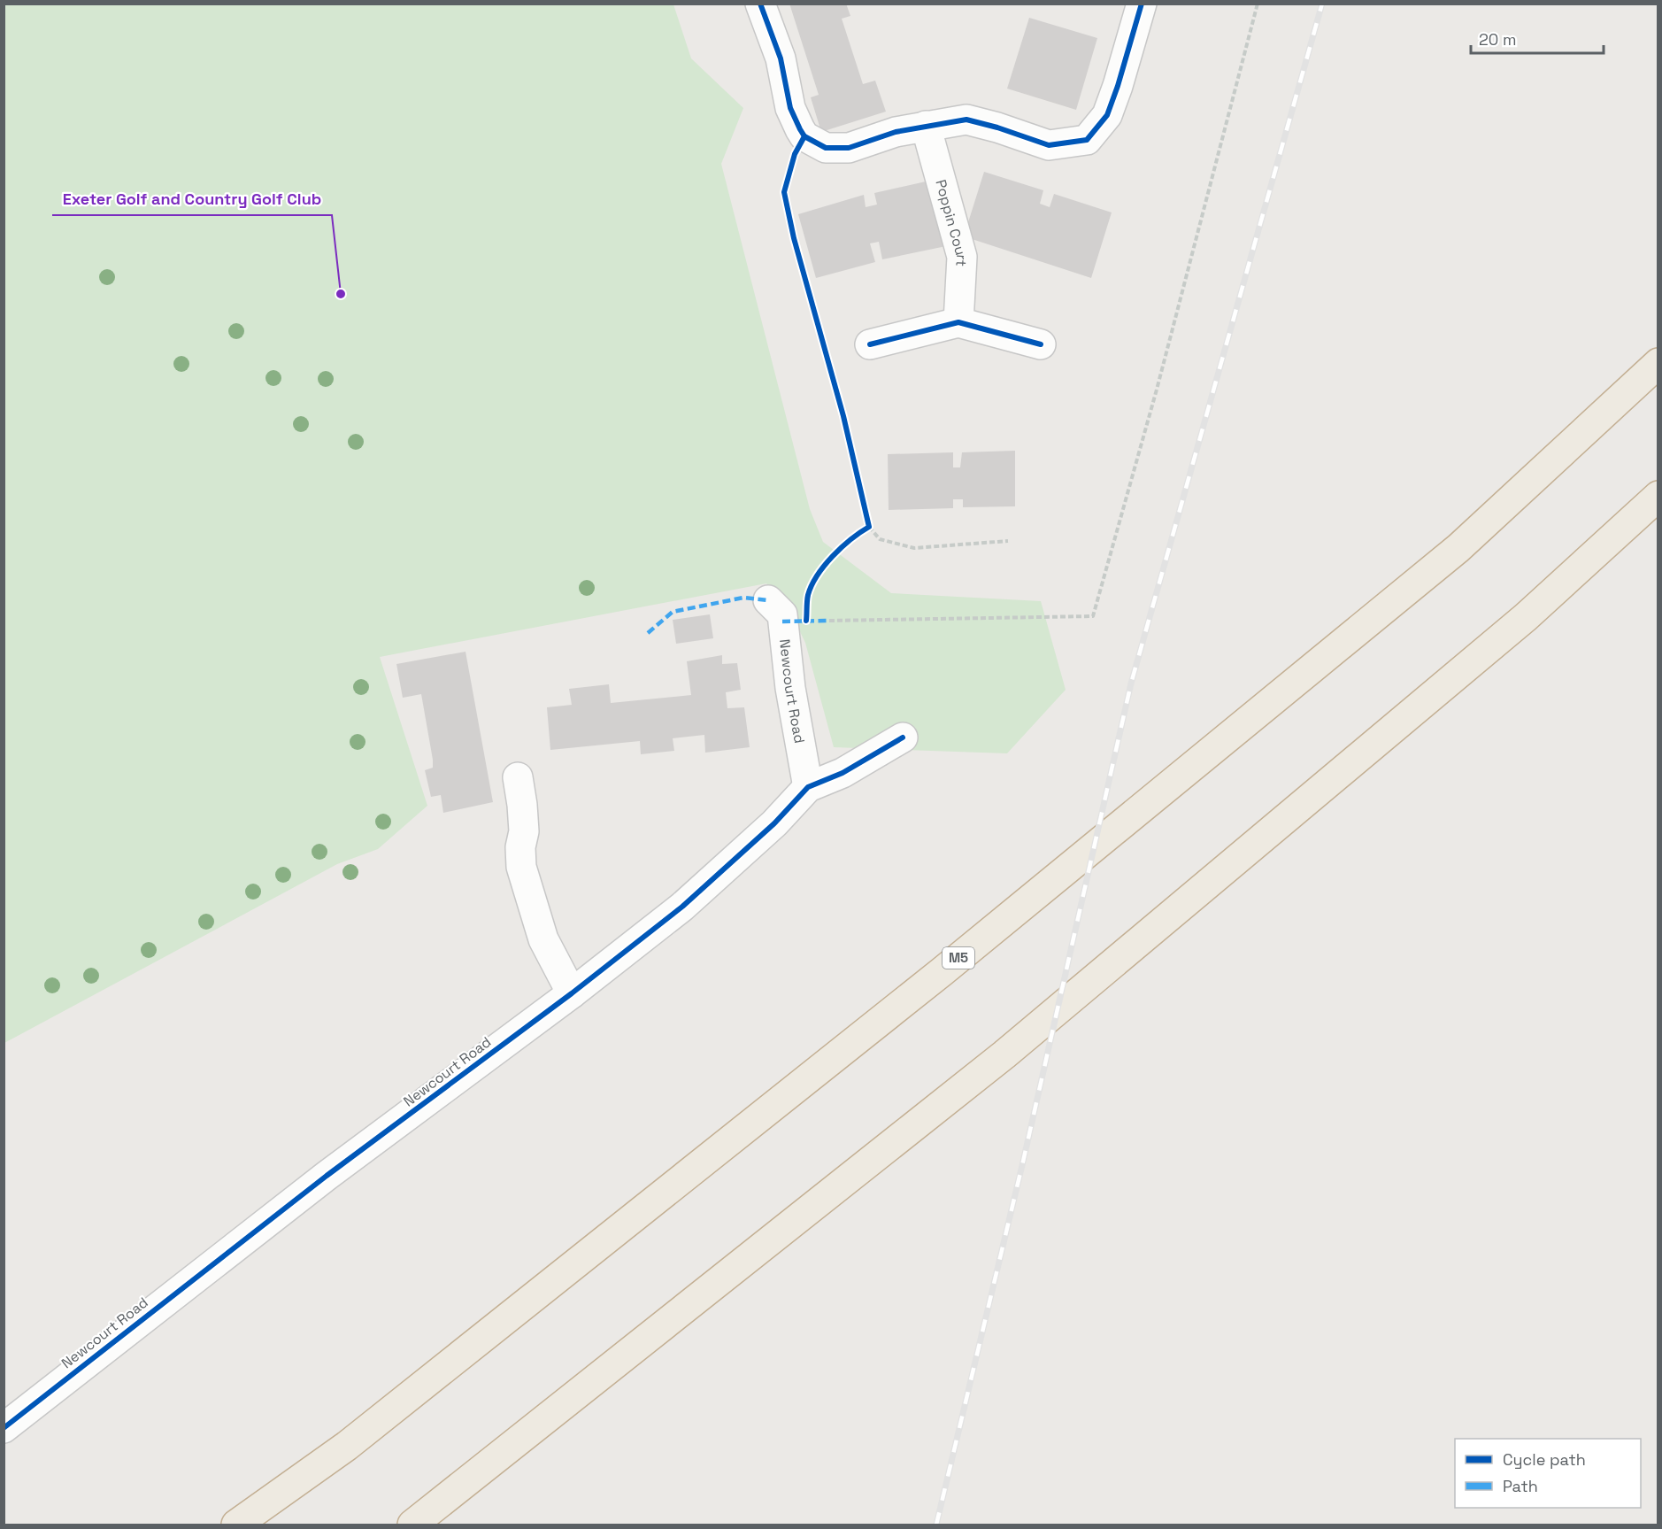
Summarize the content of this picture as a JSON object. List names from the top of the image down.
{
  "streets": {
    "highway": ["M5"],
    "street": ["Poppin Court", "Newcourt Road"]
  },
  "places": ["Exeter Golf and Country Golf Club"],
  "legend": ["Cycle path", "Path"],
  "scale_bar": "20 m"
}
